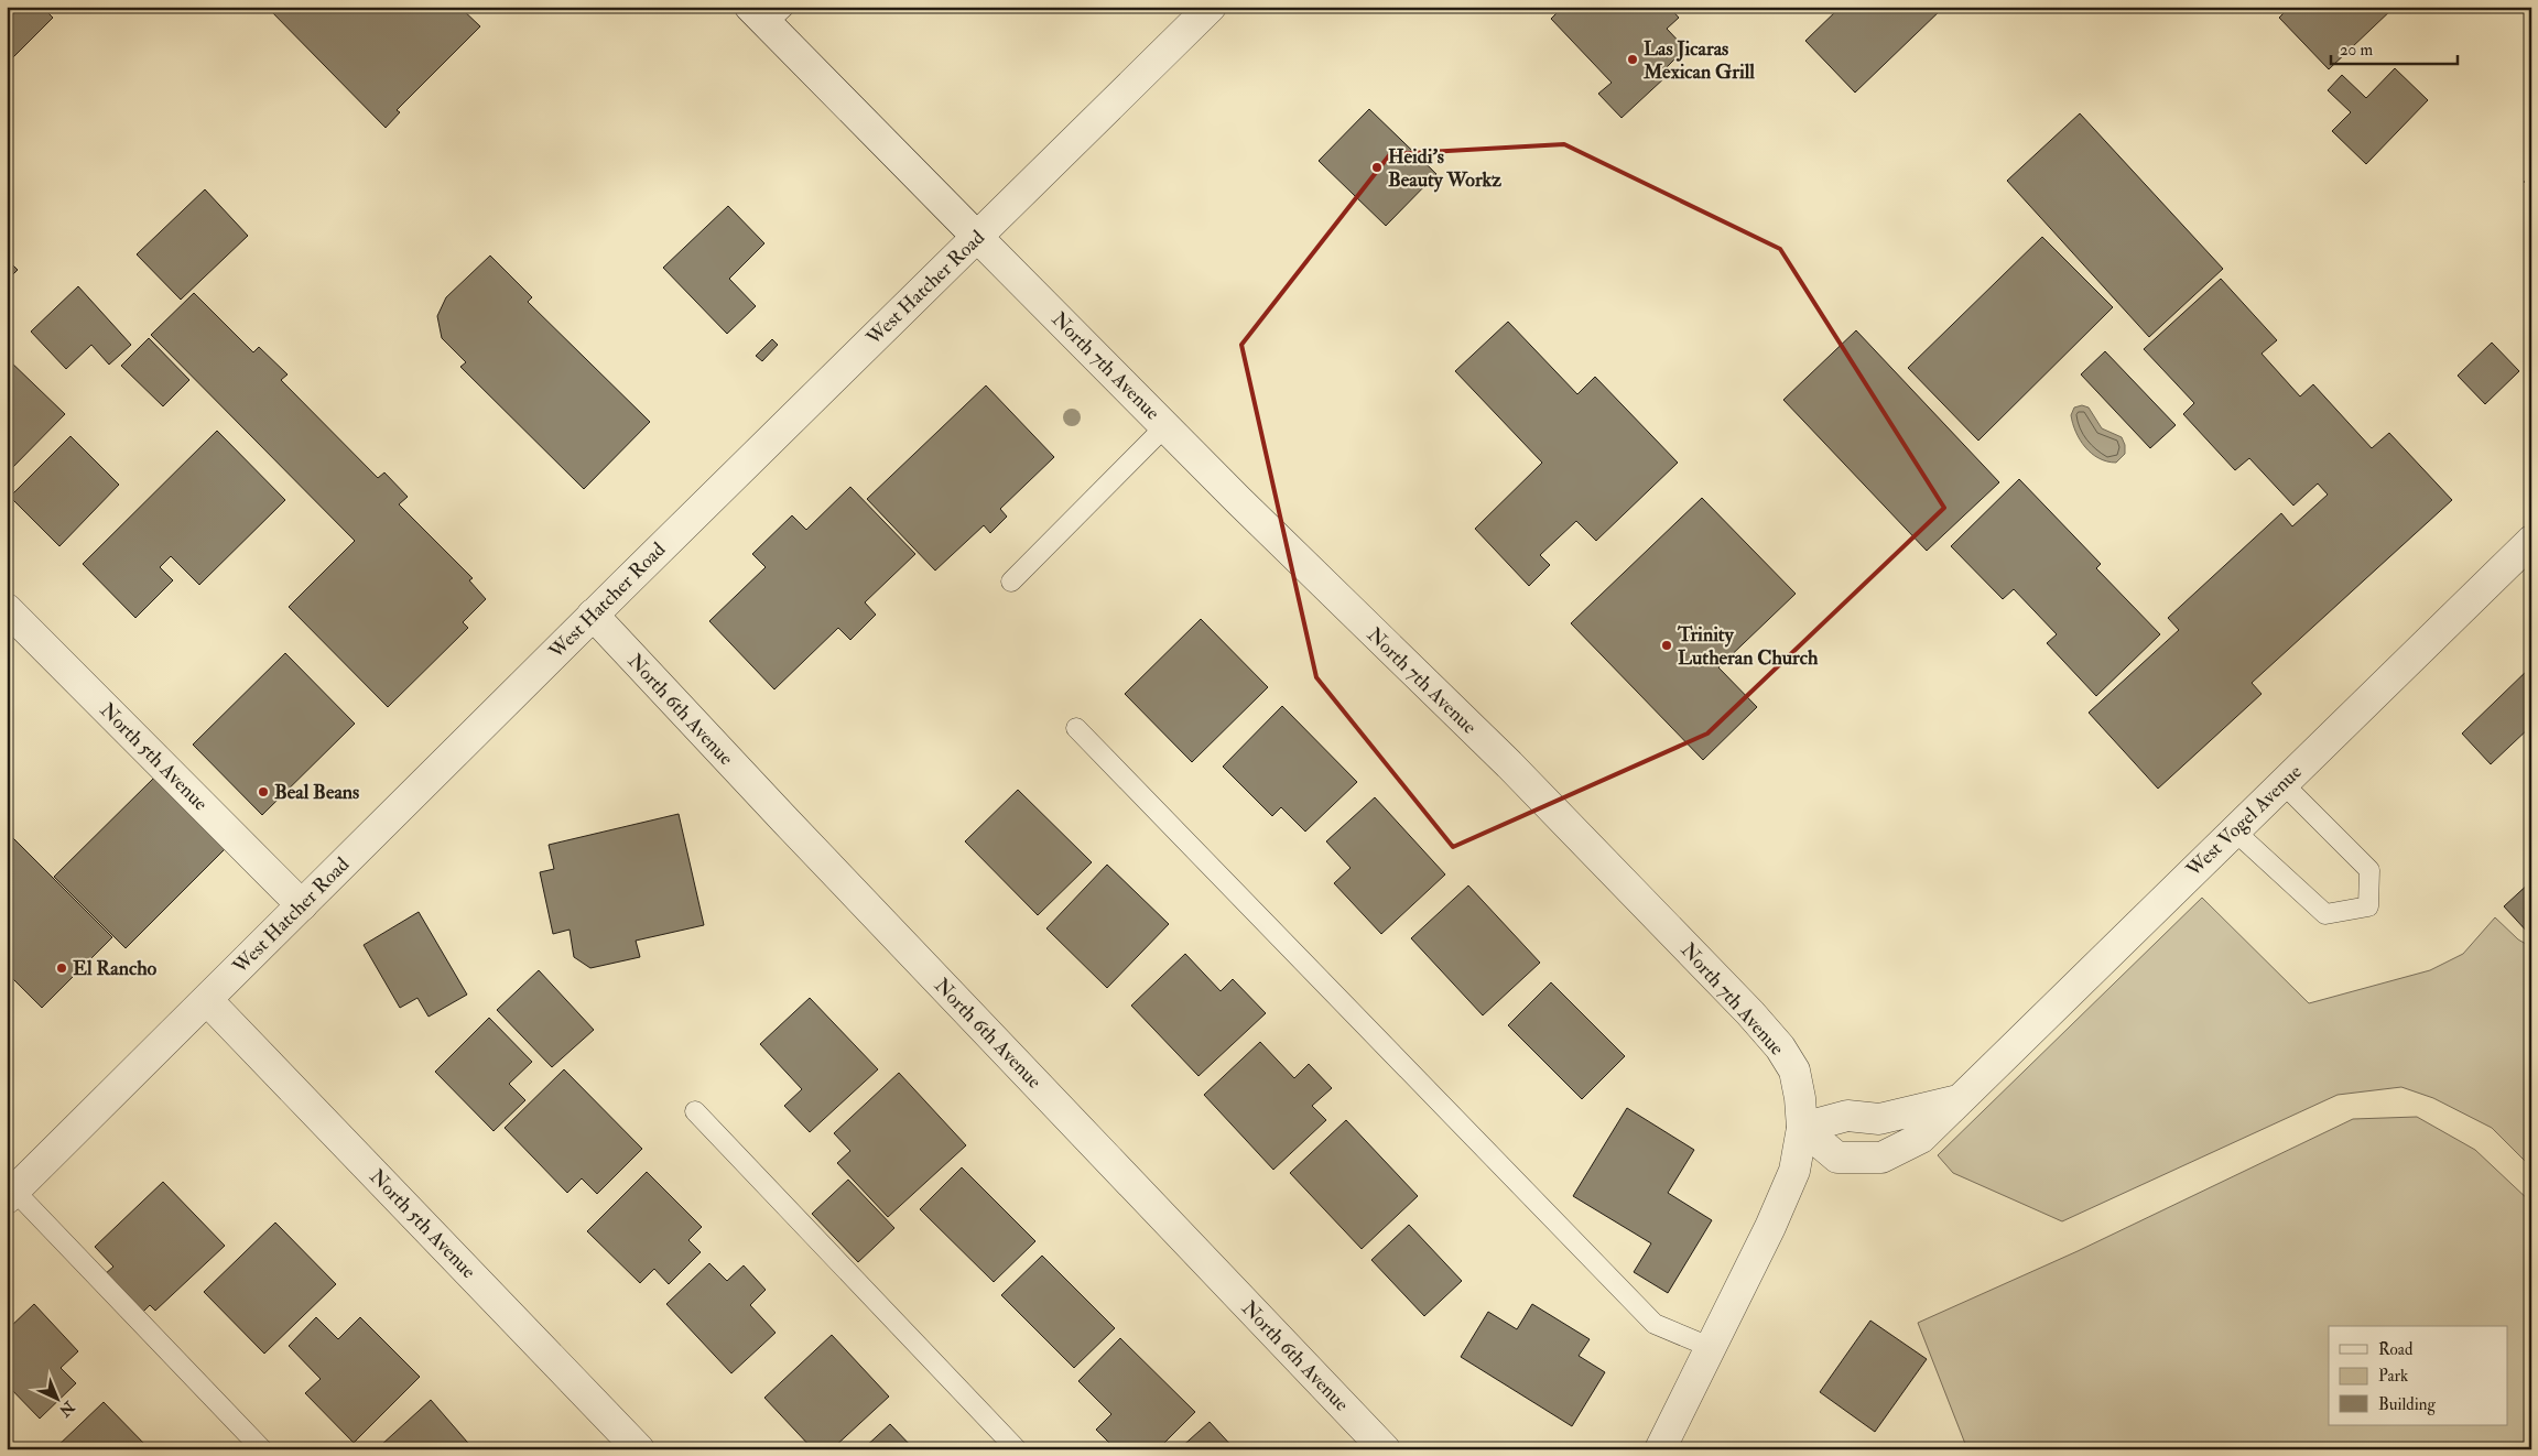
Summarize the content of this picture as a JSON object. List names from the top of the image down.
{
  "streets": {
    "street": [
      "West Hatcher Road",
      "North 7th Avenue",
      "North 6th Avenue",
      "North 5th Avenue",
      "West Vogel Avenue"
    ]
  },
  "crossings": [
    ["West Hatcher Road", "North 7th Avenue"],
    ["West Hatcher Road", "North 6th Avenue"],
    ["West Hatcher Road", "North 5th Avenue"],
    ["North 7th Avenue", "West Vogel Avenue"]
  ],
  "places": [
    "Las Jicaras Mexican Grill",
    "Heidi's Beauty Workz",
    "Trinity Lutheran Church",
    "Beal Beans",
    "El Rancho"
  ],
  "legend": ["Road", "Park", "Building"],
  "scale_bar": "20 m",
  "north": "bottom right"
}
